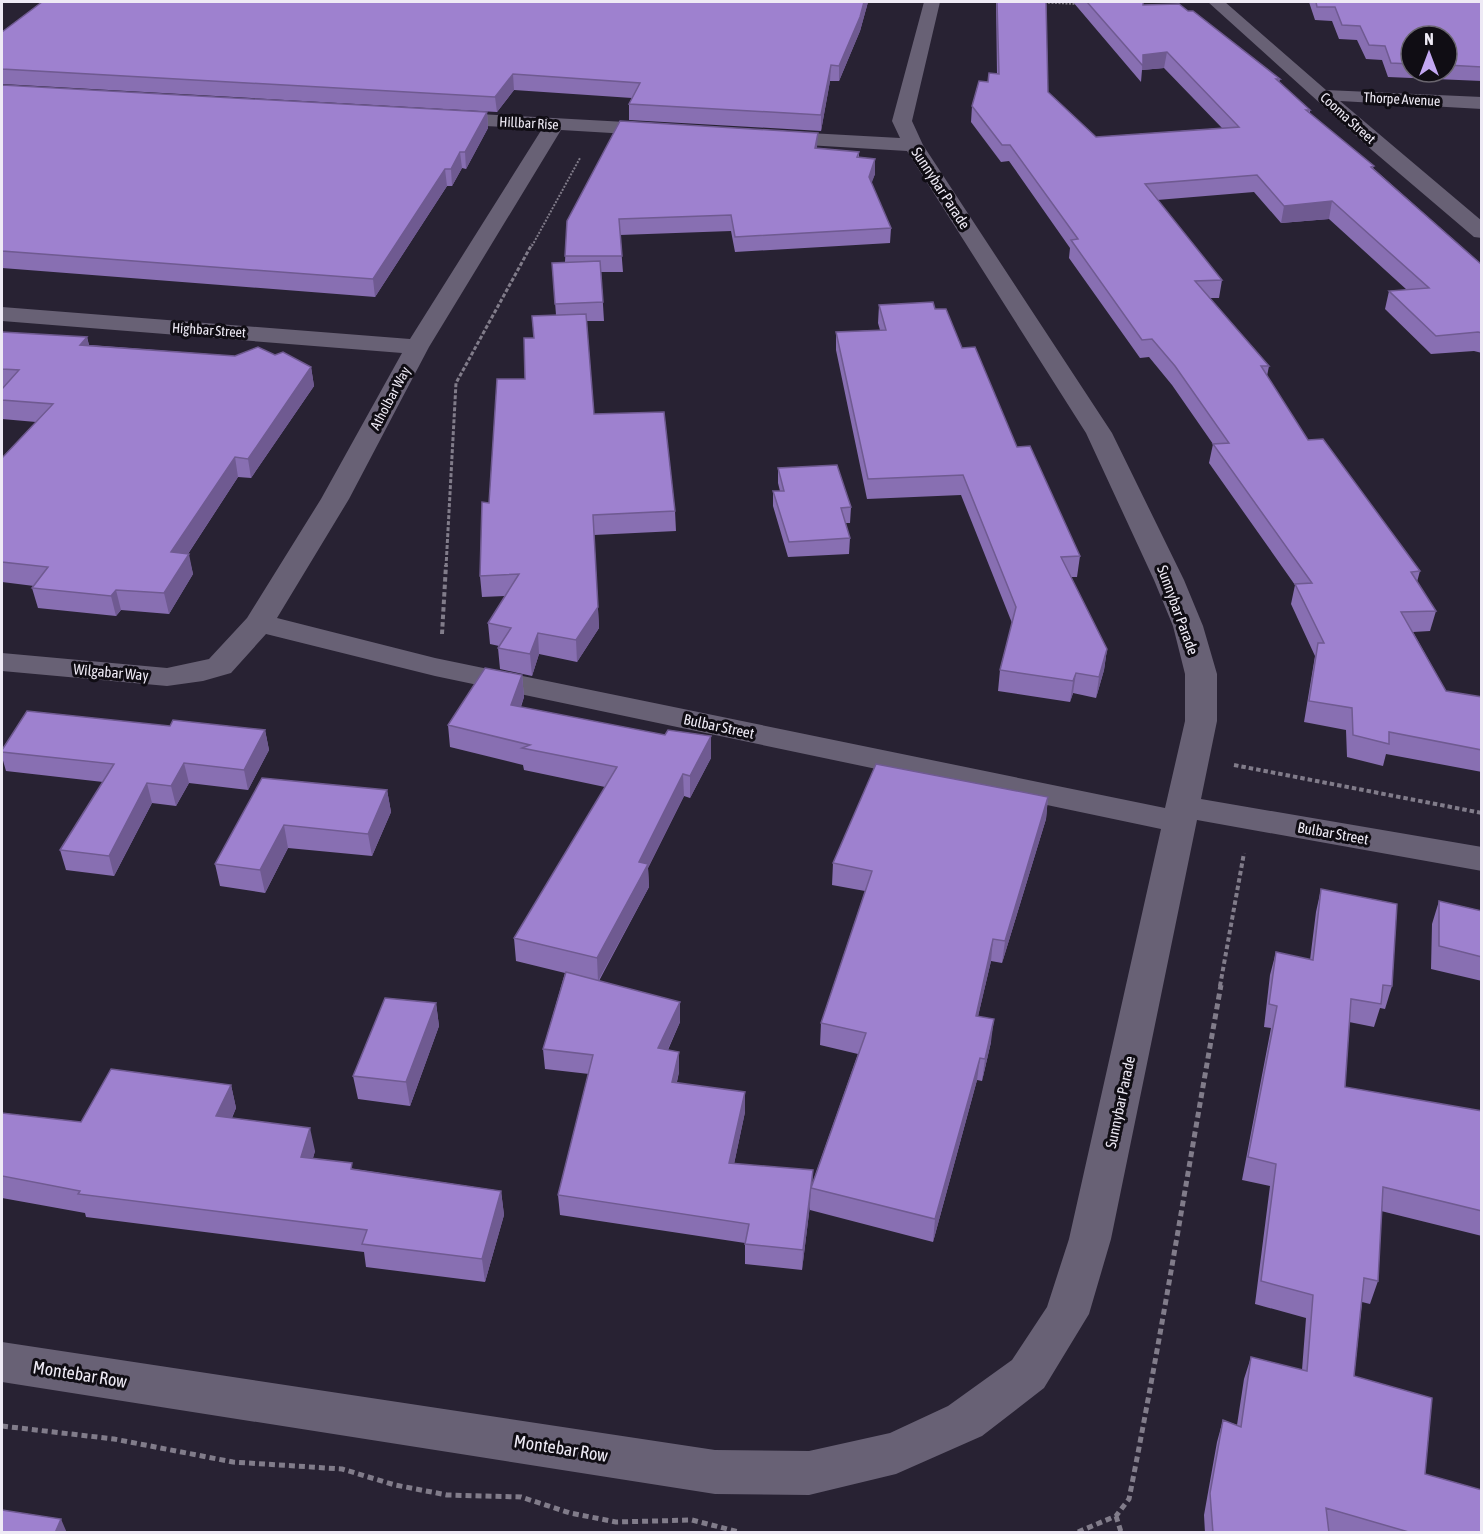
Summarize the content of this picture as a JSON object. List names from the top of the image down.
{
  "streets": {
    "street": [
      "Thorpe Avenue",
      "Cooma Street",
      "Hillbar Rise",
      "Sunnybar Parade",
      "Highbar Street",
      "Atholbar Way",
      "Wilgabar Way",
      "Bulbar Street",
      "Montebar Row"
    ]
  },
  "crossings": [
    ["Thorpe Avenue", "Cooma Street"],
    ["Hillbar Rise", "Atholbar Way"],
    ["Sunnybar Parade", "Bulbar Street"],
    ["Sunnybar Parade", "Montebar Row"],
    ["Highbar Street", "Atholbar Way"],
    ["Atholbar Way", "Wilgabar Way"],
    ["Atholbar Way", "Bulbar Street"]
  ],
  "north": "top"
}
